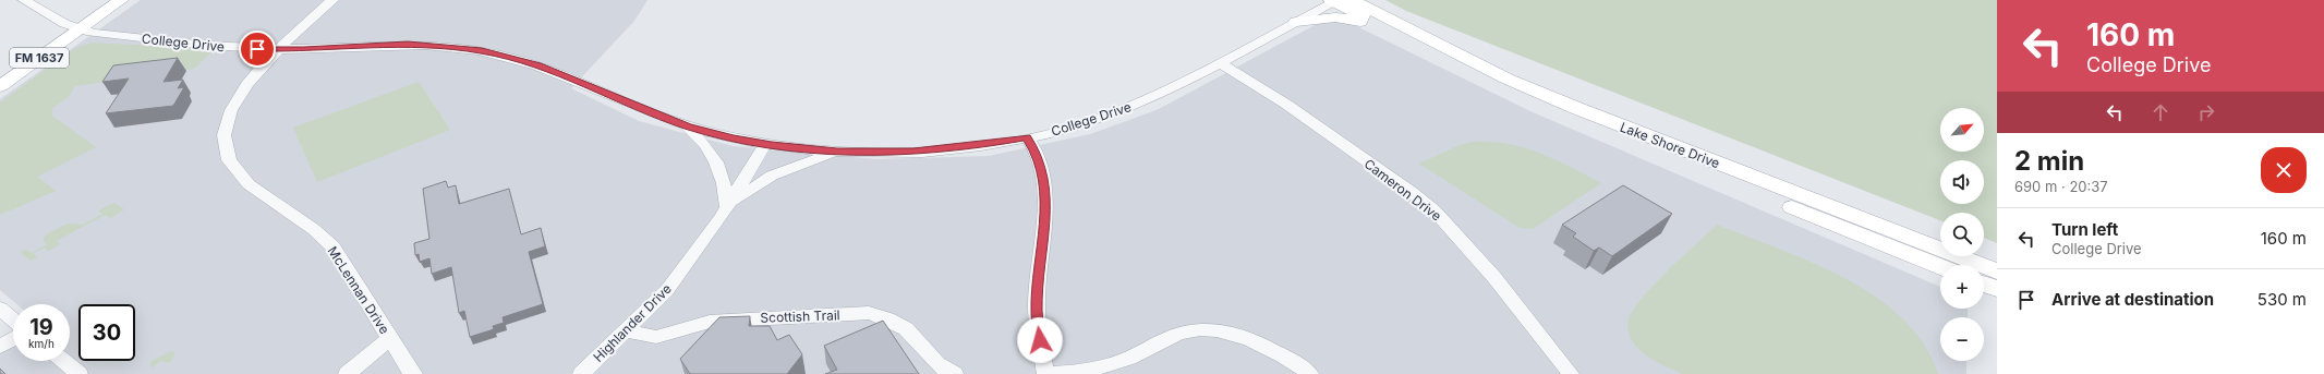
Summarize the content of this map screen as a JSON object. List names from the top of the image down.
{
  "streets": {
    "main road": ["FM 1637", "Lake Shore Drive"],
    "street": [
      "College Drive",
      "Cameron Drive",
      "McLennan Drive",
      "Scottish Trail",
      "Highlander Drive"
    ]
  },
  "crossings": [
    ["College Drive", "FM 1637"],
    ["College Drive", "Lake Shore Drive"],
    ["College Drive", "Cameron Drive"],
    ["College Drive", "McLennan Drive"],
    ["College Drive", "Highlander Drive"],
    ["Scottish Trail", "Highlander Drive"]
  ],
  "north": "top right",
  "page": {
    "turn": ["160 m", "College Drive"],
    "map_buttons": ["+", "−"],
    "heading": ["2 min", "690 m · 20:37"],
    "list": [
      {
        "name": "Turn left",
        "note": "College Drive",
        "value": "160 m"
      },
      {
        "name": "Arrive at destination",
        "value": "530 m"
      }
    ],
    "speed": "19 km/h",
    "limit": "30"
  }
}
